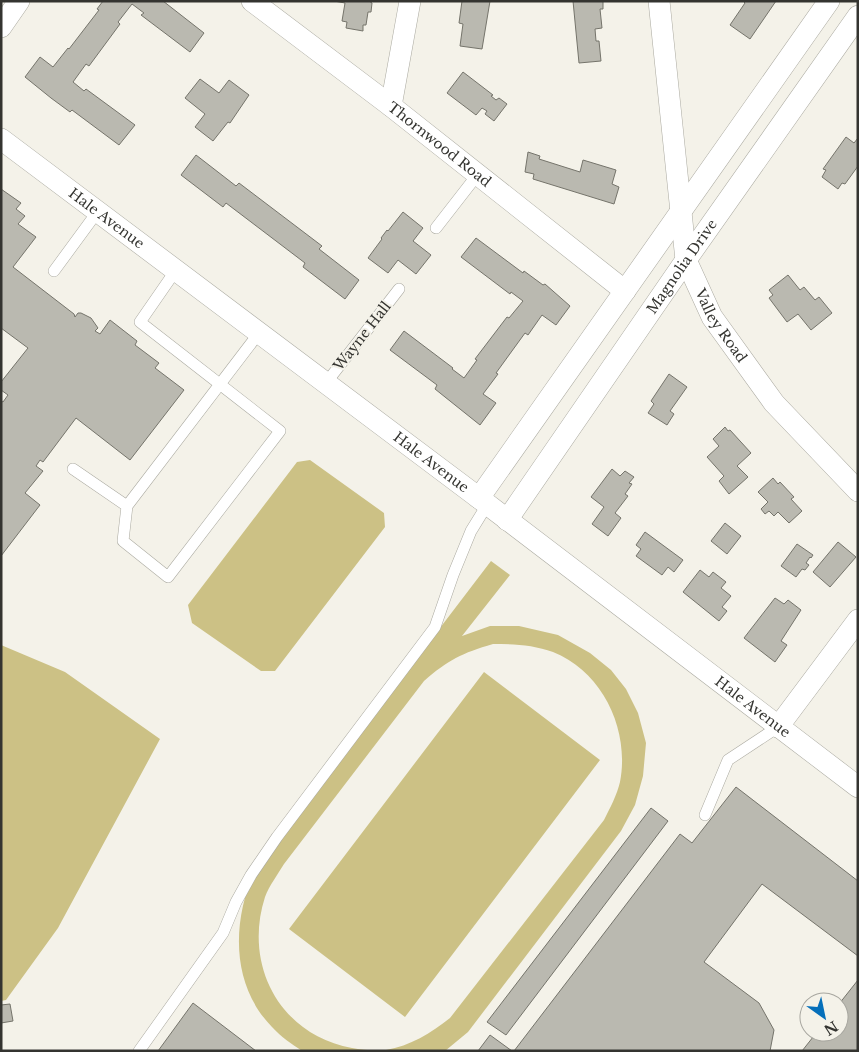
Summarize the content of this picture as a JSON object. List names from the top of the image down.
{
  "streets": {
    "street": [
      "Thornwood Road",
      "Hale Avenue",
      "Magnolia Drive",
      "Valley Road"
    ],
    "lane": ["Wayne Hall"]
  },
  "crossings": [
    ["Hale Avenue", "Magnolia Drive"],
    ["Hale Avenue", "Wayne Hall"],
    ["Magnolia Drive", "Valley Road"]
  ],
  "north": "bottom right"
}
